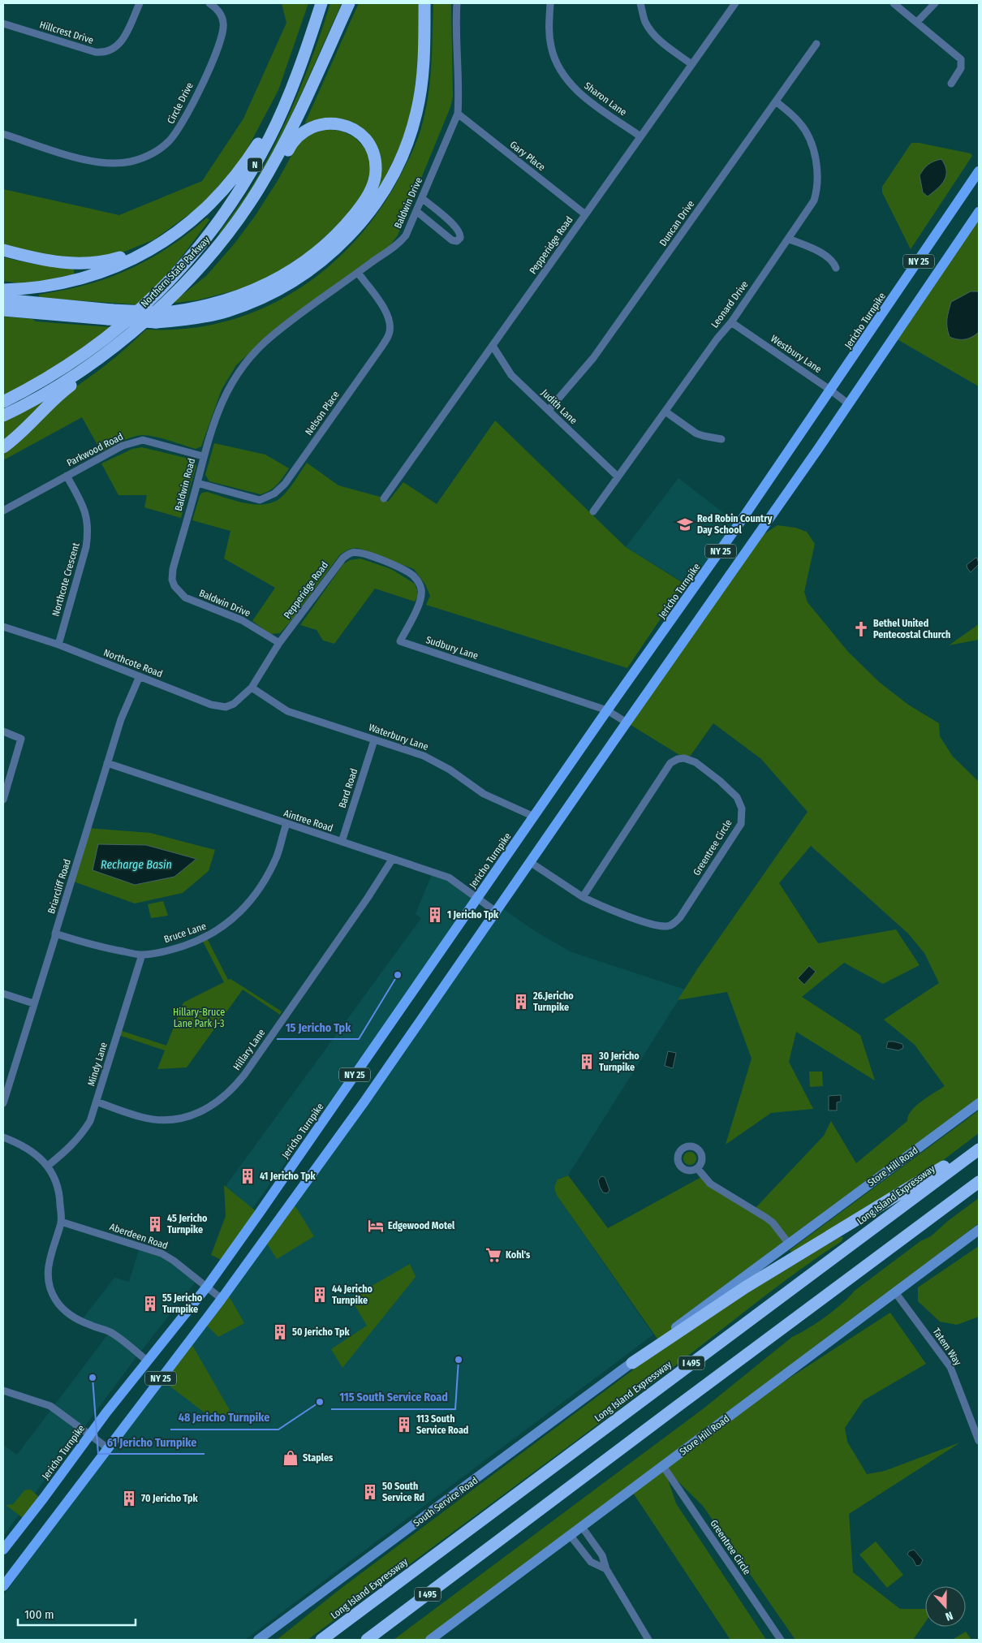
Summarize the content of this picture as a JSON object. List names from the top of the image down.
{
  "streets": {
    "highway": [
      "N",
      "Northern State Parkway",
      "Long Island Expressway",
      "I 495"
    ],
    "main road": [
      "NY 25",
      "Jericho Turnpike",
      "Store Hill Road",
      "South Service Road"
    ],
    "street": [
      "Hillcrest Drive",
      "Sharon Lane",
      "Circle Drive",
      "Gary Place",
      "Baldwin Drive",
      "Duncan Drive",
      "Pepperidge Road",
      "Leonard Drive",
      "Westbury Lane",
      "Judith Lane",
      "Nelson Place",
      "Parkwood Road",
      "Baldwin Road",
      "Northcote Crescent",
      "Sudbury Lane",
      "Northcote Road",
      "Waterbury Lane",
      "Bard Road",
      "Aintree Road",
      "Greentree Circle",
      "Briarcliff Road",
      "Bruce Lane",
      "Hillary Lane",
      "Mindy Lane",
      "Aberdeen Road",
      "Tatem Way"
    ]
  },
  "crossings": [
    ["Sharon Lane", "Pepperidge Road"],
    ["Gary Place", "Baldwin Drive"],
    ["Gary Place", "Pepperidge Road"],
    ["Baldwin Drive", "Pepperidge Road"],
    ["Baldwin Drive", "Nelson Place"],
    ["Baldwin Drive", "Baldwin Road"],
    ["Duncan Drive", "Leonard Drive"],
    ["Duncan Drive", "Judith Lane"],
    ["Pepperidge Road", "Judith Lane"],
    ["Pepperidge Road", "Sudbury Lane"],
    ["NY 25", "Westbury Lane"],
    ["NY 25", "Sudbury Lane"],
    ["NY 25", "Aintree Road"],
    ["NY 25", "Greentree Circle"],
    ["NY 25", "Aberdeen Road"],
    ["Leonard Drive", "Westbury Lane"],
    ["Leonard Drive", "Judith Lane"],
    ["Jericho Turnpike", "Westbury Lane"],
    ["Jericho Turnpike", "Sudbury Lane"],
    ["Jericho Turnpike", "Waterbury Lane"],
    ["Jericho Turnpike", "Aintree Road"],
    ["Jericho Turnpike", "Aberdeen Road"],
    ["Nelson Place", "Baldwin Road"],
    ["Parkwood Road", "Baldwin Road"],
    ["Parkwood Road", "Northcote Crescent"],
    ["Northcote Crescent", "Northcote Road"],
    ["Northcote Road", "Waterbury Lane"],
    ["Northcote Road", "Briarcliff Road"],
    ["Waterbury Lane", "Bard Road"],
    ["Bard Road", "Aintree Road"],
    ["Aintree Road", "Briarcliff Road"],
    ["Aintree Road", "Bruce Lane"],
    ["Aintree Road", "Hillary Lane"],
    ["Greentree Circle", "Store Hill Road"],
    ["Briarcliff Road", "Bruce Lane"],
    ["Bruce Lane", "Mindy Lane"],
    ["Hillary Lane", "Mindy Lane"],
    ["Store Hill Road", "Tatem Way"],
    ["Store Hill Road", "South Service Road"]
  ],
  "water": ["Recharge Basin"],
  "parks": ["Hillary-Bruce Lane Park J-3"],
  "places": {
    "school or university": ["Red Robin Country Day School"],
    "church": ["Bethel United Pentecostal Church"],
    "building": [
      "1 Jericho Tpk",
      "26.Jericho Turnpike",
      "30 Jericho Turnpike",
      "41 Jericho Tpk",
      "45 Jericho Turnpike",
      "44 Jericho Turnpike",
      "55 Jericho Turnpike",
      "50 Jericho Tpk",
      "113 South Service Road",
      "50 South Service Rd",
      "70 Jericho Tpk"
    ],
    "other": [
      "15 Jericho Tpk",
      "115 South Service Road",
      "61 Jericho Turnpike",
      "48 Jericho Turnpike"
    ],
    "hotel": ["Edgewood Motel"],
    "supermarket": ["Kohl's"],
    "shop": ["Staples"]
  },
  "scale_bar": "100 m",
  "north": "bottom"
}
